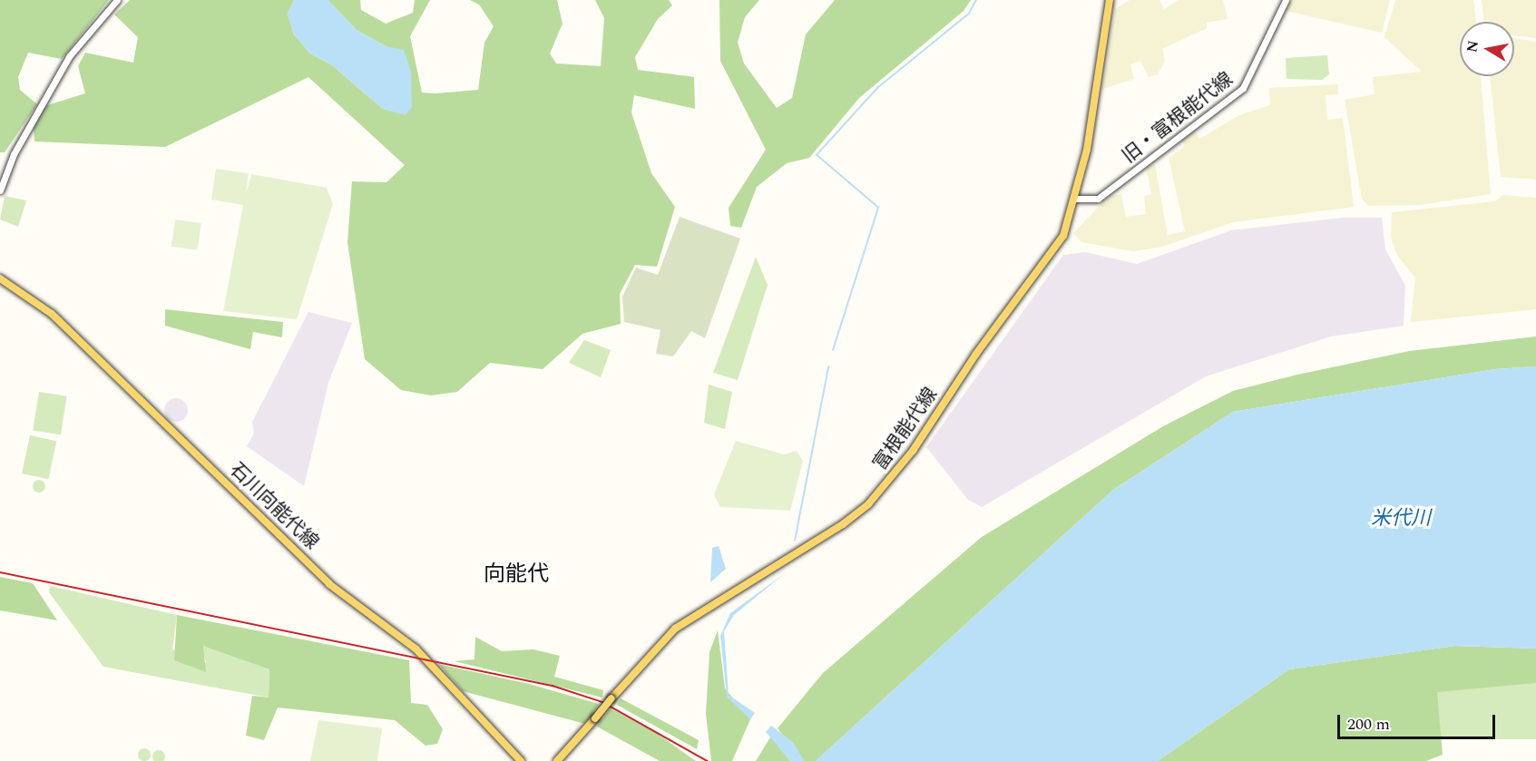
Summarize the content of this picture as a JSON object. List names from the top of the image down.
{
  "streets": {
    "main road": ["富根能代線", "石川向能代線"],
    "street": ["旧・富根能代線"]
  },
  "crossings": [
    ["旧・富根能代線", "富根能代線"]
  ],
  "districts": ["向能代"],
  "water": ["米代川"],
  "scale_bar": "200 m",
  "north": "left"
}
